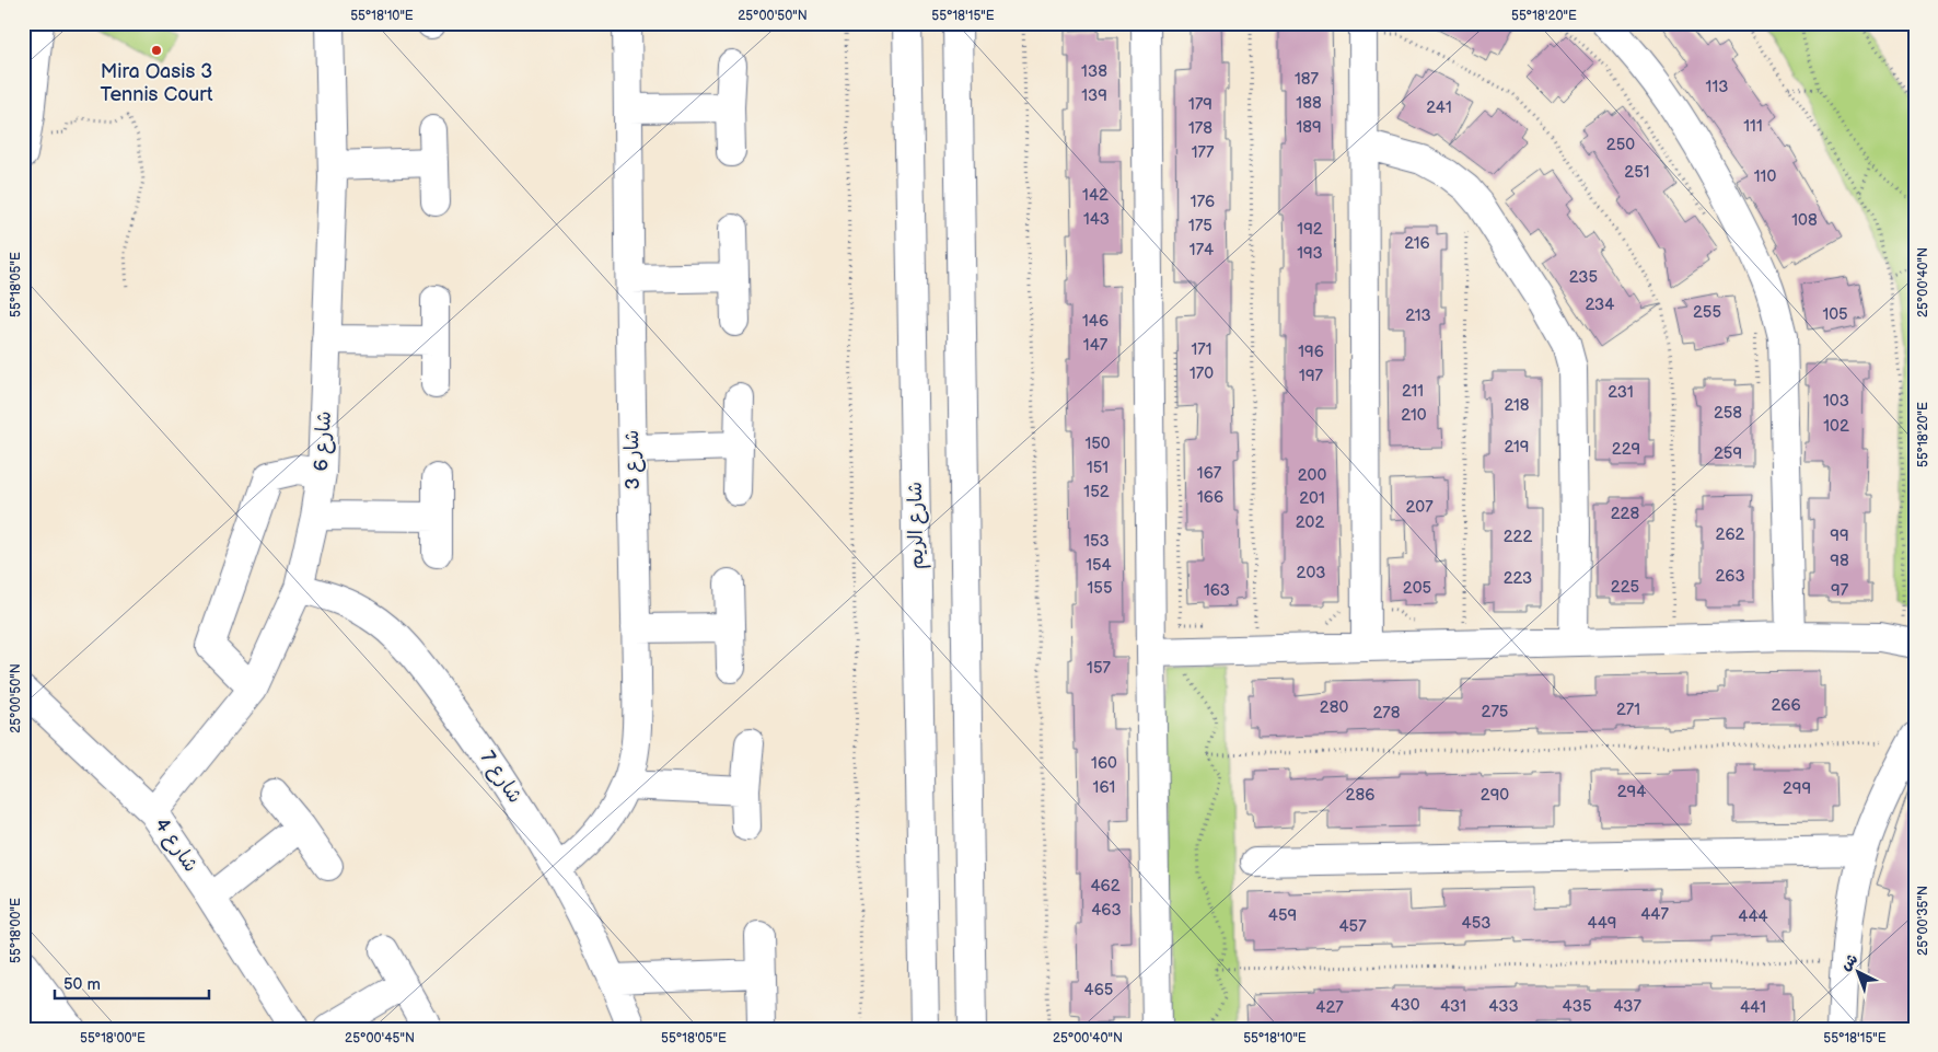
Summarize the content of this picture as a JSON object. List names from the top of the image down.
{
  "streets": {
    "street": [
      "شارع 6",
      "شارع 3",
      "شارع الريم",
      "شارع 7",
      "شارع 4"
    ]
  },
  "crossings": [
    ["شارع 6", "شارع 7"],
    ["شارع 6", "شارع 4"],
    ["شارع 3", "شارع 7"]
  ],
  "places": ["Mira Oasis 3 Tennis Court"],
  "house_numbers": [
    "138",
    "187",
    "113",
    "139",
    "188",
    "179",
    "241",
    "111",
    "189",
    "178",
    "250",
    "177",
    "251",
    "110",
    "142",
    "176",
    "143",
    "108",
    "175",
    "192",
    "216",
    "174",
    "193",
    "235",
    "234",
    "255",
    "105",
    "213",
    "146",
    "147",
    "171",
    "196",
    "170",
    "197",
    "211",
    "231",
    "103",
    "218",
    "258",
    "210",
    "102",
    "150",
    "219",
    "229",
    "259",
    "151",
    "167",
    "200",
    "152",
    "166",
    "201",
    "207",
    "228",
    "202",
    "262",
    "99",
    "222",
    "153",
    "98",
    "154",
    "203",
    "263",
    "223",
    "225",
    "155",
    "205",
    "163",
    "97",
    "157",
    "266",
    "280",
    "271",
    "275",
    "278",
    "160",
    "161",
    "299",
    "294",
    "286",
    "290",
    "462",
    "463",
    "447",
    "459",
    "444",
    "453",
    "449",
    "457",
    "465",
    "430",
    "431",
    "433",
    "435",
    "437",
    "427",
    "441"
  ],
  "scale_bar": "50 m",
  "north": "top left",
  "coordinates": [
    "55°18'10\"E",
    "25°00'50\"N",
    "55°18'15\"E",
    "55°18'20\"E",
    "25°00'40\"N",
    "55°18'05\"E",
    "25°00'35\"N",
    "55°18'00\"E",
    "25°00'45\"N"
  ]
}
